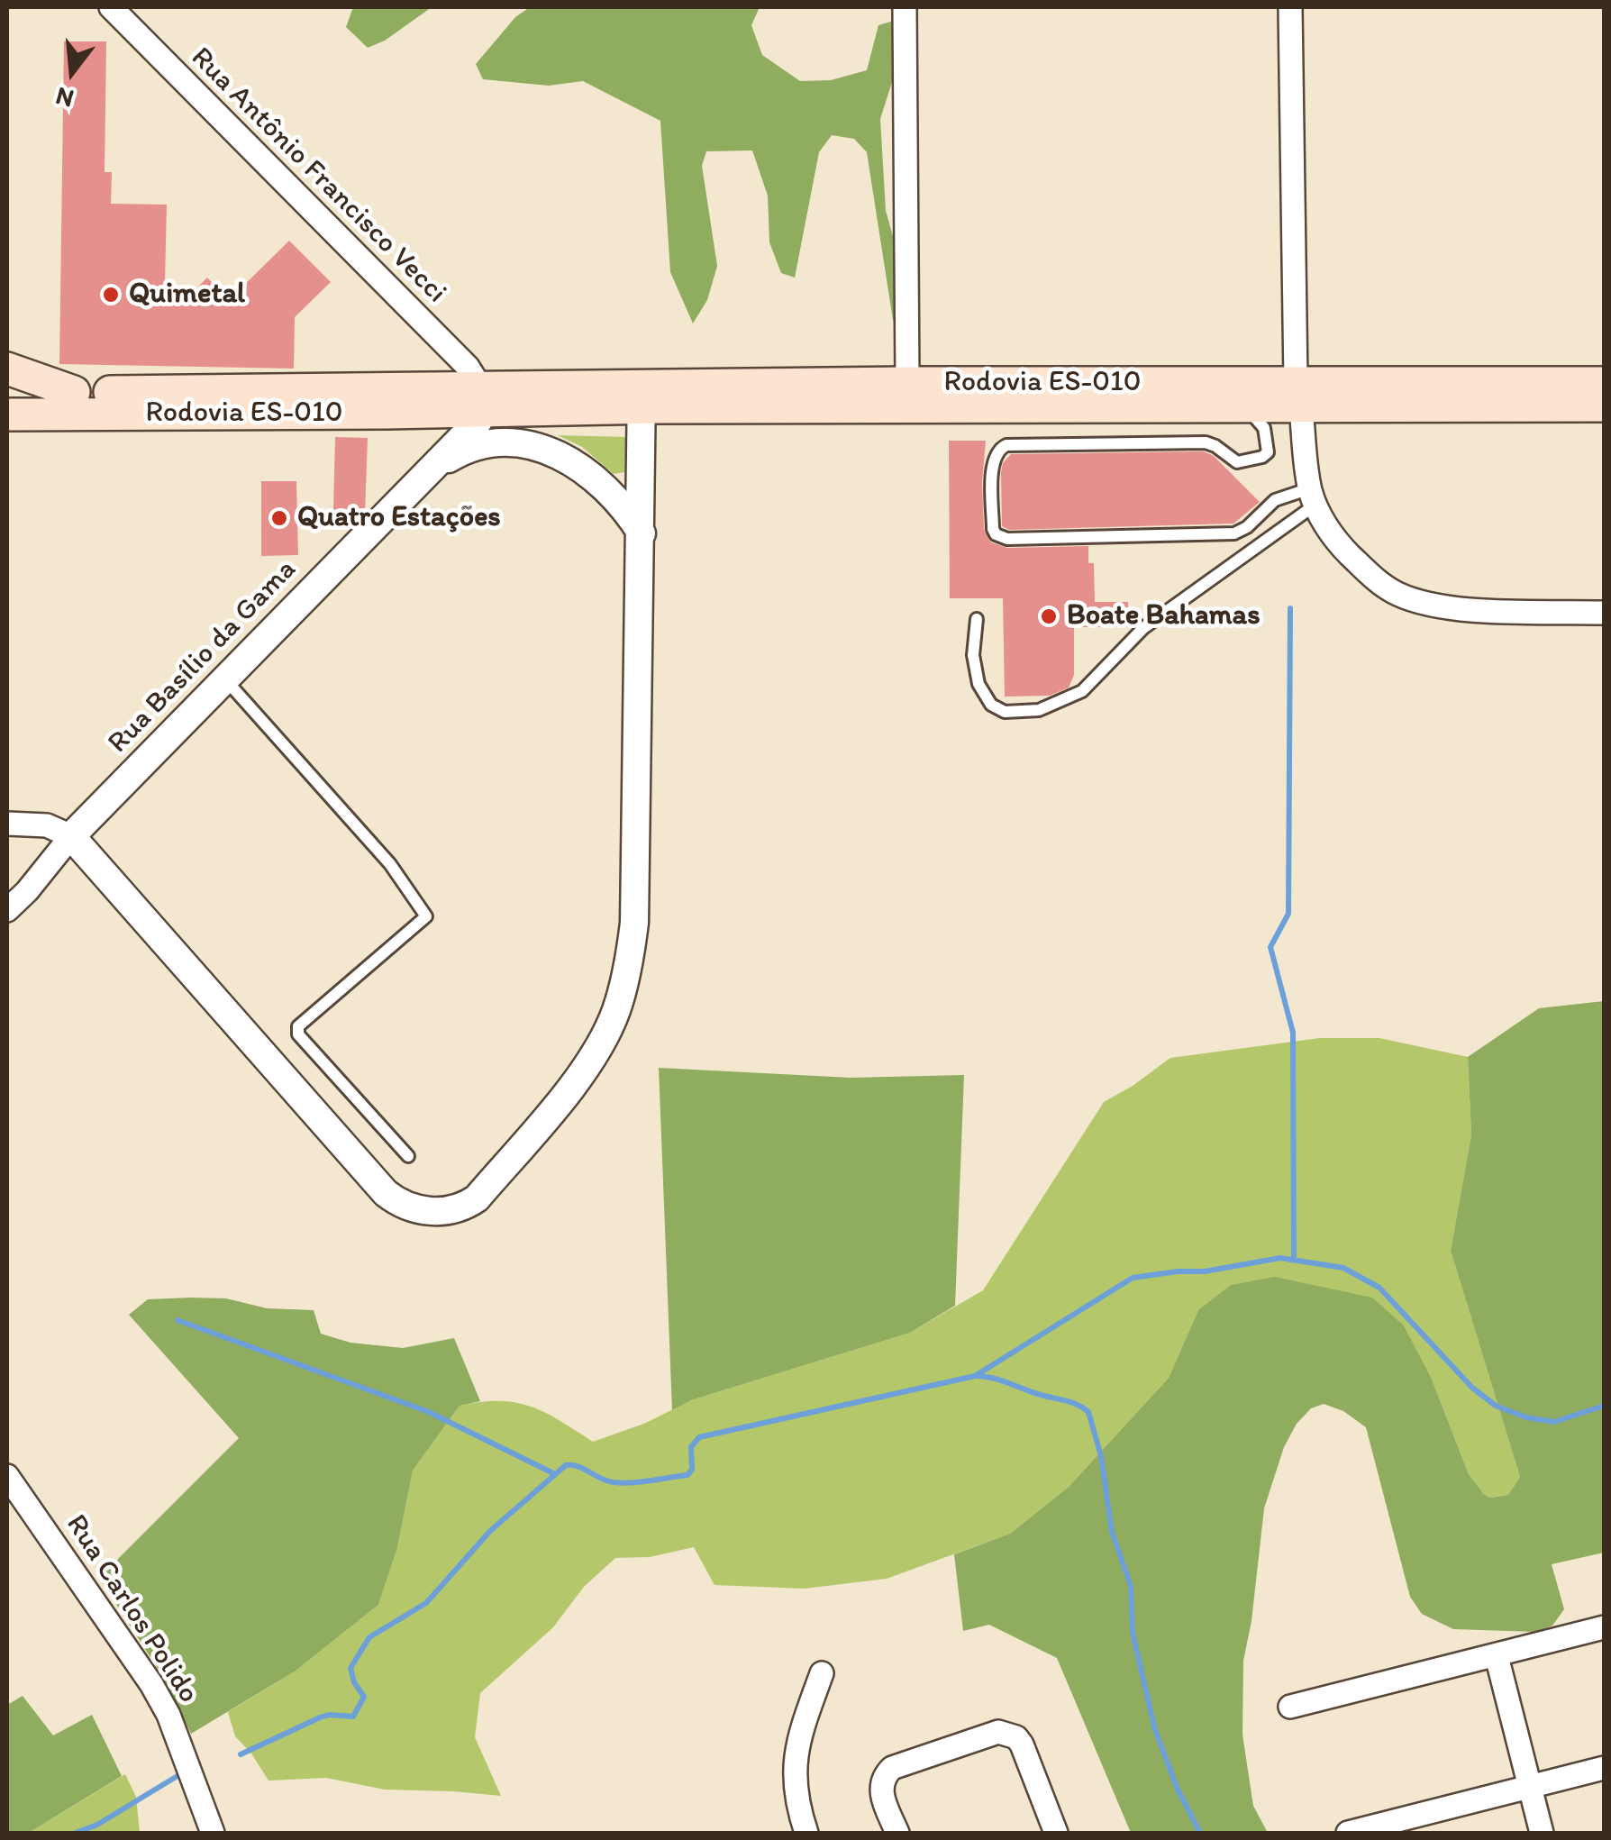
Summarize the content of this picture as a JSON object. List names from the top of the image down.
{
  "streets": {
    "main road": ["Rodovia ES-010"],
    "street": ["Rua Antônio Francisco Vecci", "Rua Basílio da Gama", "Rua Carlos Polido"]
  },
  "crossings": [
    ["Rua Antônio Francisco Vecci", "Rodovia ES-010"],
    ["Rua Antônio Francisco Vecci", "Rua Basílio da Gama"],
    ["Rodovia ES-010", "Rua Basílio da Gama"]
  ],
  "places": ["Quimetal", "Quatro Estações", "Boate Bahamas"],
  "north": "bottom"
}
